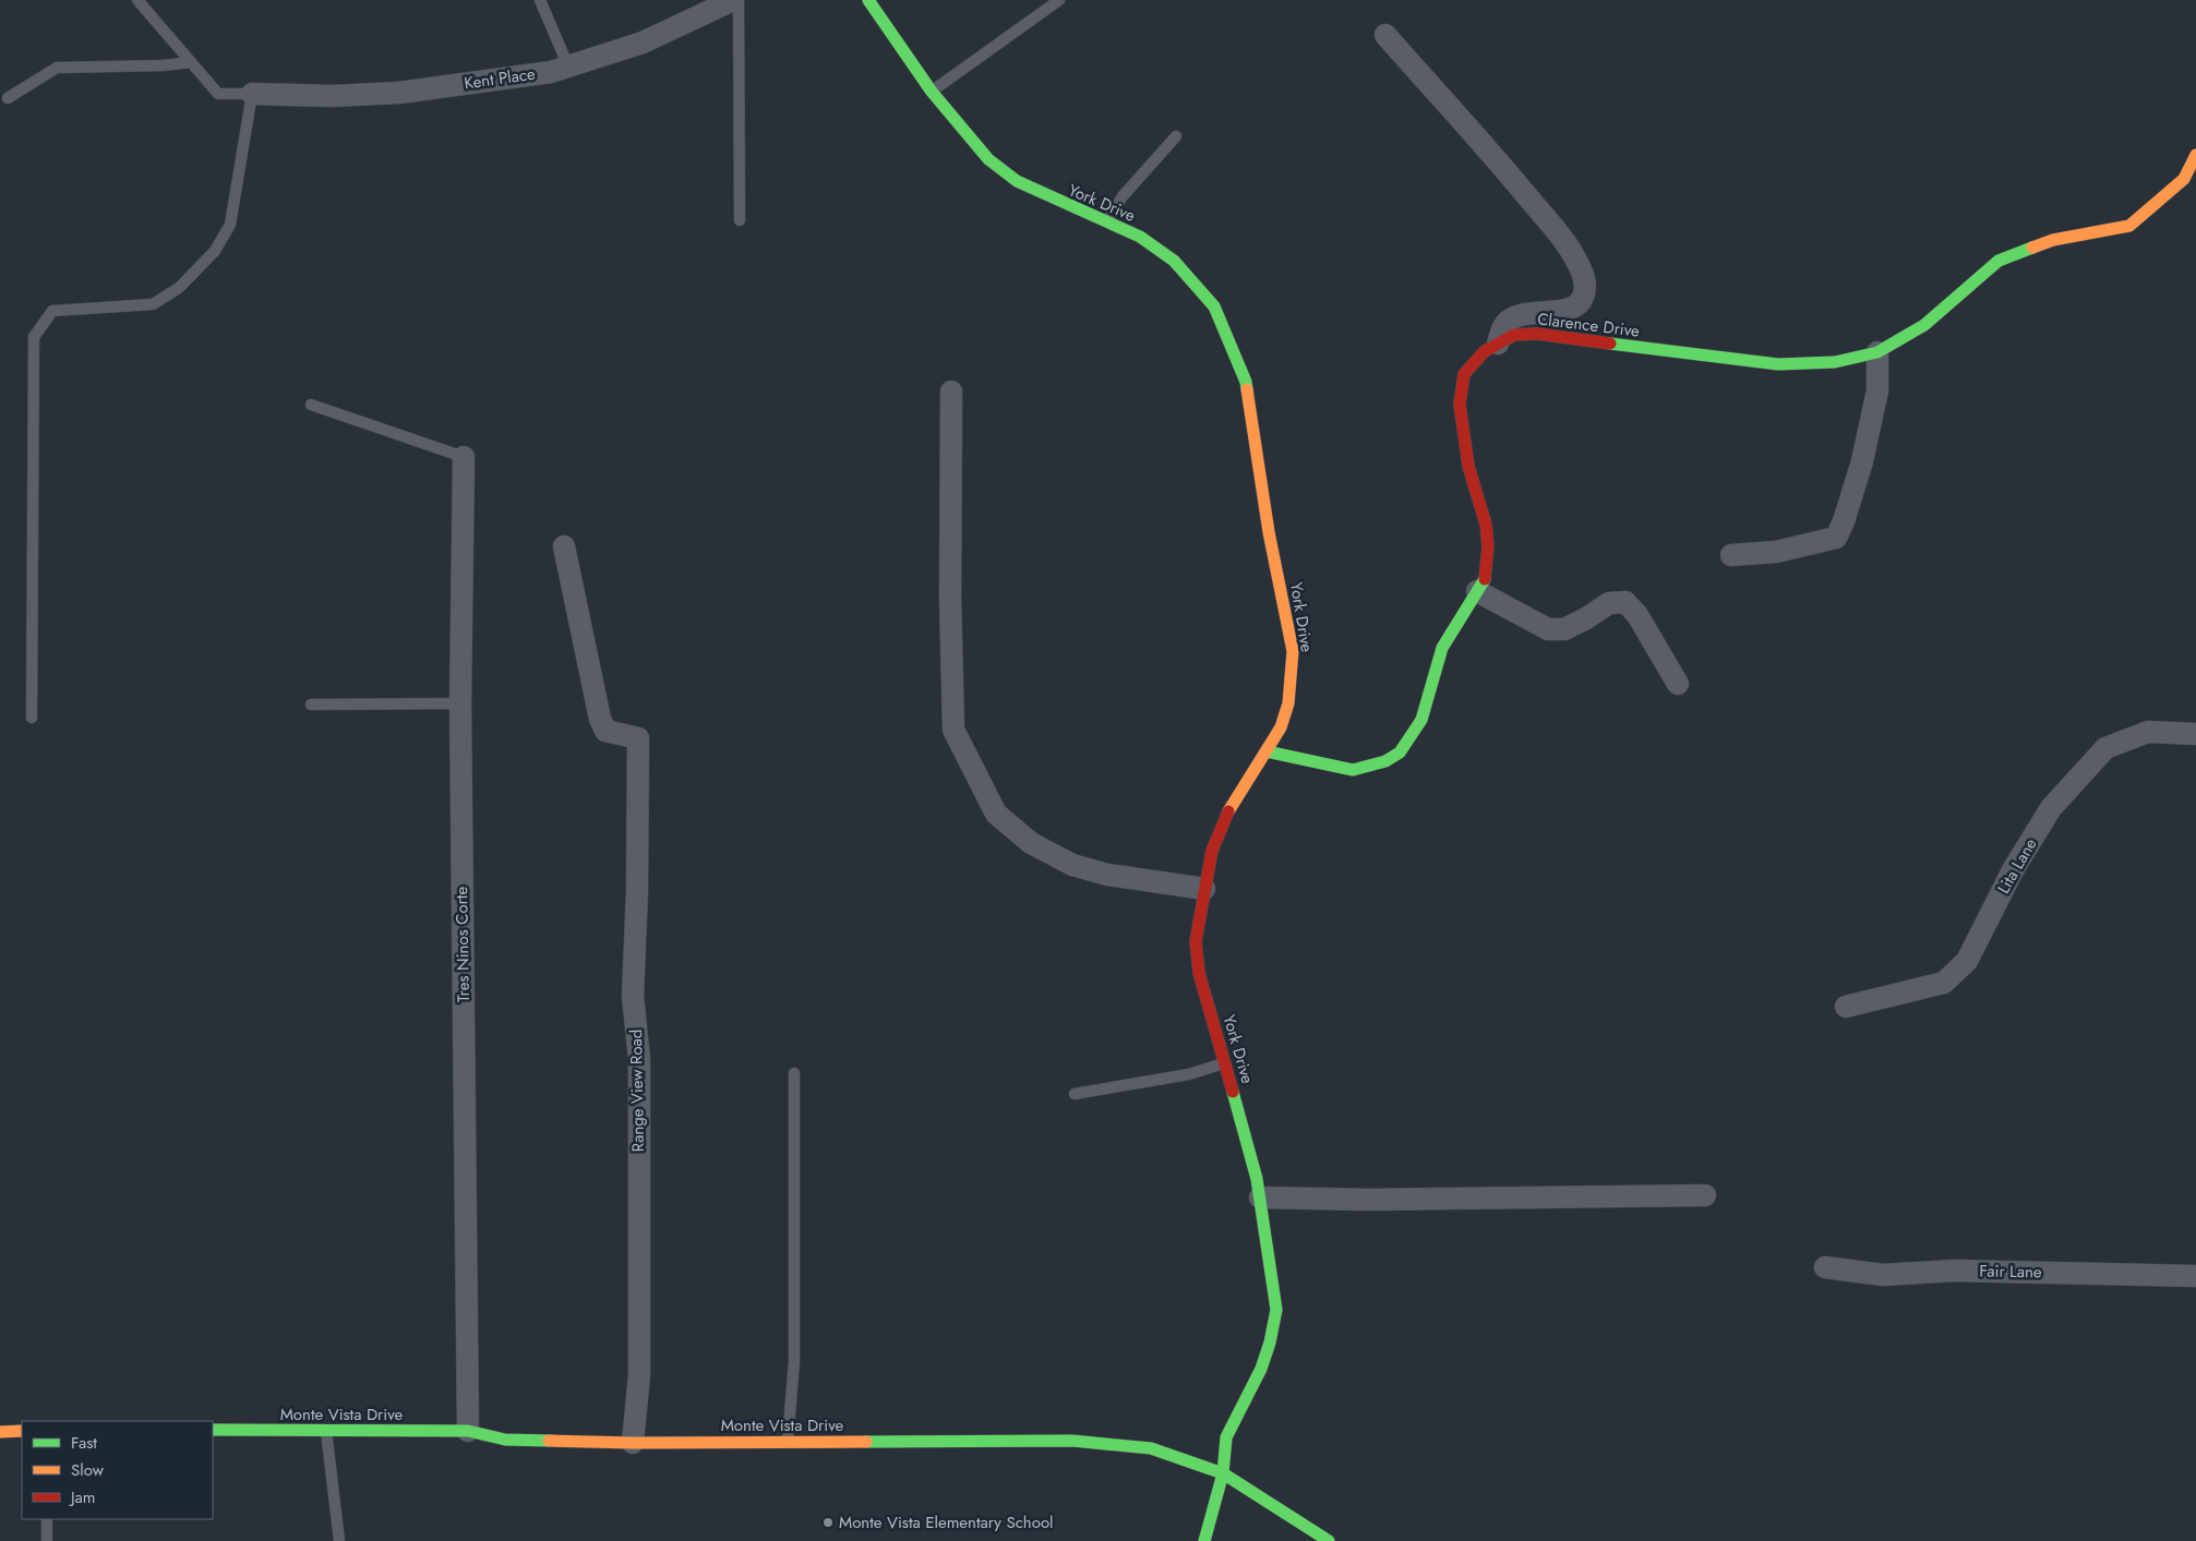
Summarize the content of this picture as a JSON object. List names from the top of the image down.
{
  "streets": {
    "street": [
      "Kent Place",
      "York Drive",
      "Clarence Drive",
      "Lita Lane",
      "Tres Ninos Corte",
      "Range View Road",
      "Fair Lane",
      "Monte Vista Drive"
    ]
  },
  "crossings": [
    ["York Drive", "Clarence Drive"],
    ["York Drive", "Monte Vista Drive"],
    ["Tres Ninos Corte", "Monte Vista Drive"],
    ["Range View Road", "Monte Vista Drive"]
  ],
  "places": ["Monte Vista Elementary School"],
  "legend": ["Fast", "Slow", "Jam"]
}
